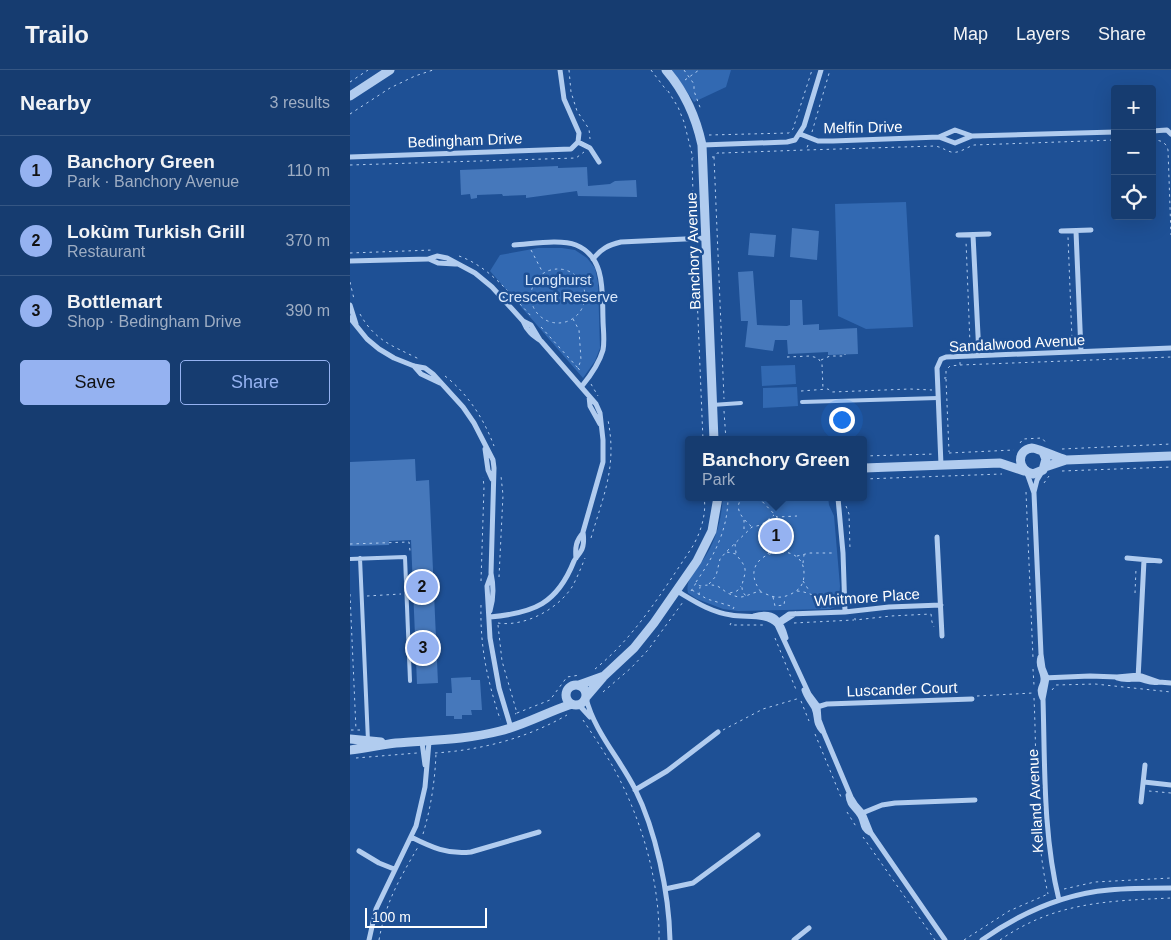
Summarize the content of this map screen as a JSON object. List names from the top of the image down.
{
  "streets": {
    "street": [
      "Melfin Drive",
      "Bedingham Drive",
      "Banchory Avenue",
      "Sandalwood Avenue",
      "Whitmore Place",
      "Luscander Court",
      "Kelland Avenue"
    ]
  },
  "parks": ["Longhurst Crescent Reserve"],
  "scale_bar": "100 m",
  "page": {
    "header": "Trailo",
    "nav": ["Map", "Layers", "Share"],
    "heading": ["Nearby", "3 results"],
    "map_buttons": ["+", "−"],
    "list": [
      {
        "mark": "1",
        "name": "Banchory Green",
        "note": "Park · Banchory Avenue",
        "value": "110 m"
      },
      {
        "mark": "2",
        "name": "Lokùm Turkish Grill",
        "note": "Restaurant",
        "value": "370 m"
      },
      {
        "mark": "3",
        "name": "Bottlemart",
        "note": "Shop · Bedingham Drive",
        "value": "390 m"
      }
    ],
    "buttons": ["Save", "Share"],
    "popup": ["Banchory Green", "Park"],
    "pins": ["1", "2", "3"],
    "scale": "100 m"
  }
}
